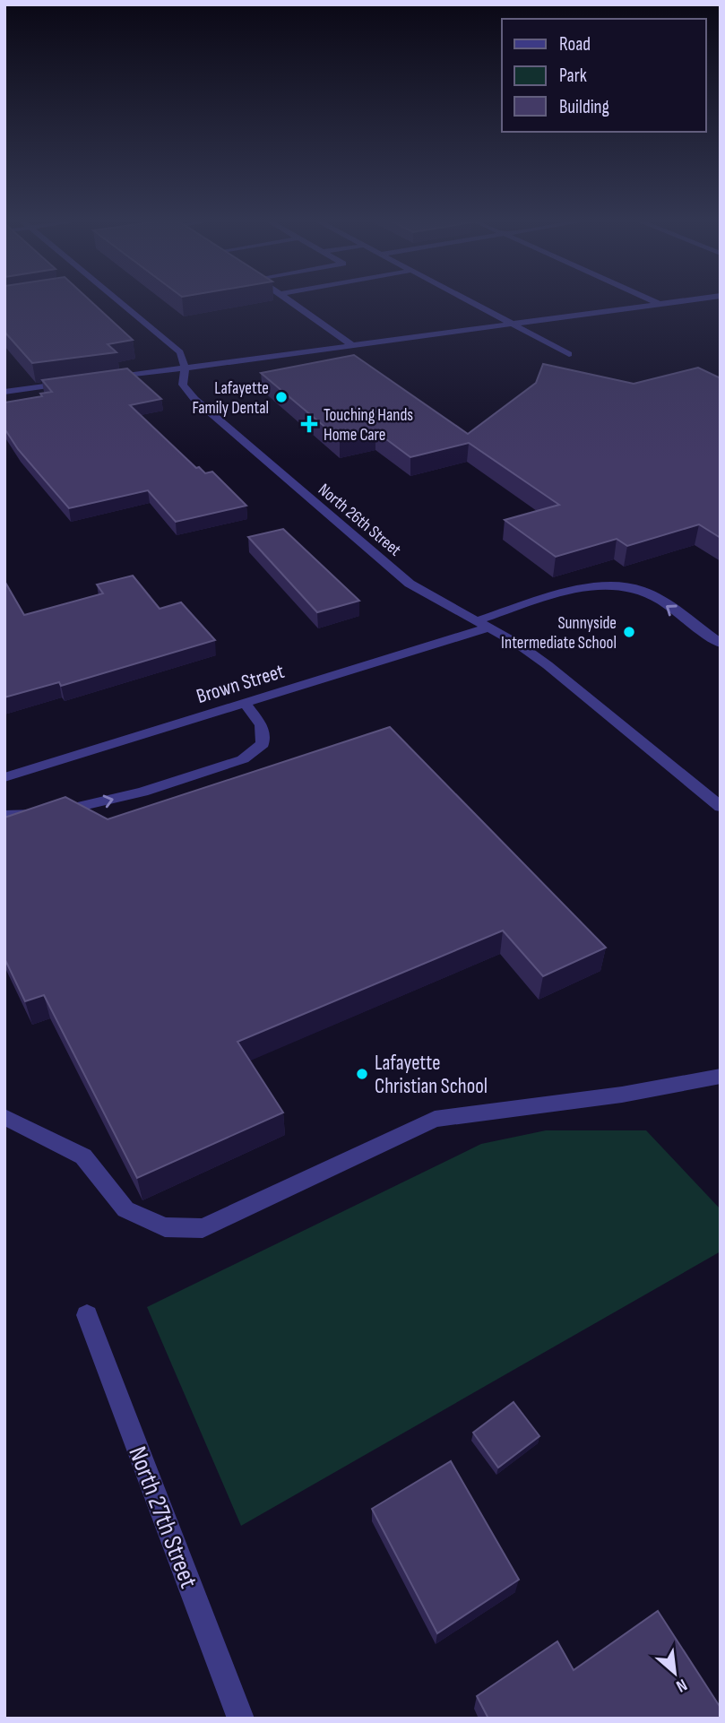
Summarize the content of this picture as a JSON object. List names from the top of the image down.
{
  "streets": {
    "street": ["North 26th Street", "Brown Street", "North 27th Street"]
  },
  "crossings": [
    ["North 26th Street", "Brown Street"]
  ],
  "places": {
    "other": ["Lafayette Family Dental", "Sunnyside Intermediate School", "Lafayette Christian School"],
    "health": ["Touching Hands Home Care"]
  },
  "legend": ["Road", "Park", "Building"],
  "north": "bottom right"
}
